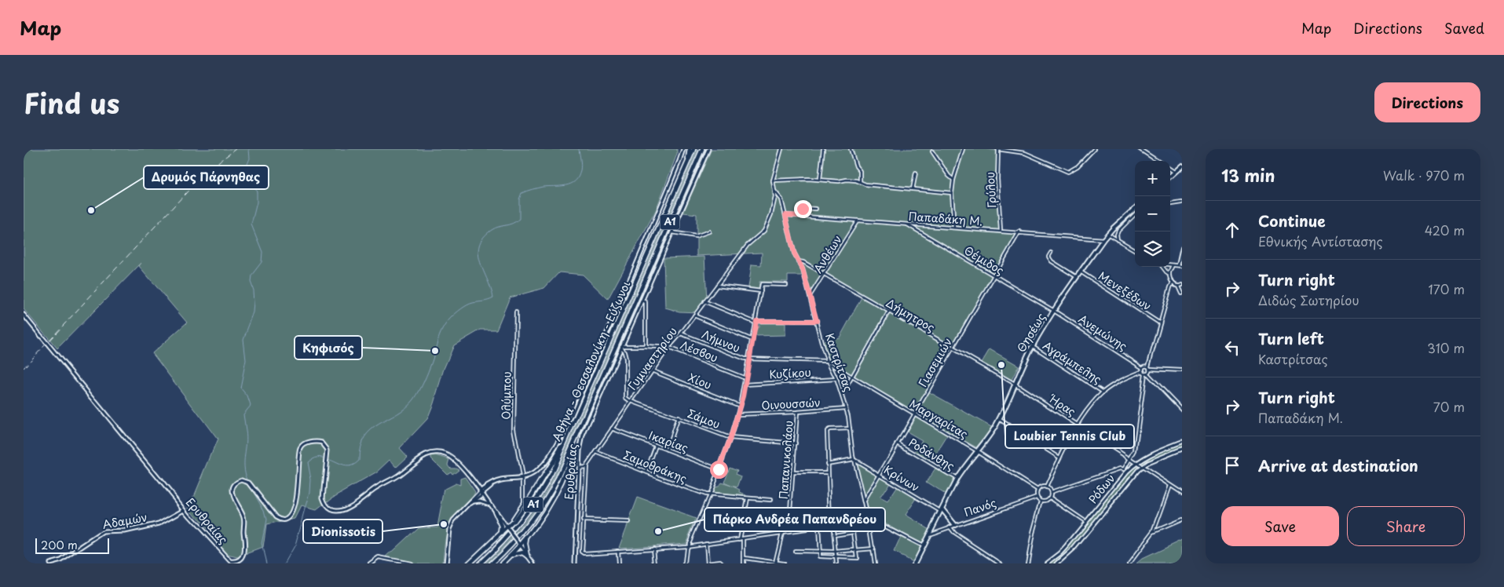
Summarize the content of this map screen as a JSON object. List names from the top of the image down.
{
  "streets": {
    "highway": ["Α1", "Αθήνα - Θεσσαλονίκη - Εύζωνοι"],
    "main road": [
      "Θησέως",
      "Ερυθραίας",
      "Ρόδων",
      "Αδαμών"
    ],
    "street": [
      "Γρύλου",
      "Παπαδάκη Μ.",
      "Ανθέων",
      "Θέμιδος",
      "Μενεξέδων",
      "Δήμητρος",
      "Ανεμώνης",
      "Λήμνου",
      "Λέσβου",
      "Γυμναστηρίου",
      "Καστρίτσας",
      "Γιασεμιών",
      "Αγράμπελης",
      "Κυζίκου",
      "Χίου",
      "Ολύμπου",
      "Οινουσσών",
      "Ήρας",
      "Σάμου",
      "Μαργαρίτας",
      "Ικαρίας",
      "Ροδάνθης",
      "Παπανικολάου",
      "Σαμοθράκης",
      "Κρίνων",
      "Πανός"
    ]
  },
  "crossings": [
    ["Γρύλου", "Παπαδάκη Μ."],
    ["Παπαδάκη Μ.", "Ανθέων"],
    ["Παπαδάκη Μ.", "Θέμιδος"],
    ["Παπαδάκη Μ.", "Θησέως"],
    ["Παπαδάκη Μ.", "Καστρίτσας"],
    ["Παπαδάκη Μ.", "Γιασεμιών"],
    ["Ανθέων", "Δήμητρος"],
    ["Ανθέων", "Καστρίτσας"],
    ["Θέμιδος", "Θησέως"],
    ["Θέμιδος", "Ανεμώνης"],
    ["Θέμιδος", "Γιασεμιών"],
    ["Μενεξέδων", "Θησέως"],
    ["Δήμητρος", "Θησέως"],
    ["Δήμητρος", "Καστρίτσας"],
    ["Δήμητρος", "Γιασεμιών"],
    ["Δήμητρος", "Ήρας"],
    ["Θησέως", "Ανεμώνης"],
    ["Θησέως", "Αγράμπελης"],
    ["Θησέως", "Ήρας"],
    ["Θησέως", "Μαργαρίτας"],
    ["Θησέως", "Ροδάνθης"],
    ["Θησέως", "Κρίνων"],
    ["Θησέως", "Πανός"],
    ["Λήμνου", "Γυμναστηρίου"],
    ["Λήμνου", "Καστρίτσας"],
    ["Λέσβου", "Γυμναστηρίου"],
    ["Λέσβου", "Ερυθραίας"],
    ["Γυμναστηρίου", "Καστρίτσας"],
    ["Γυμναστηρίου", "Χίου"],
    ["Γυμναστηρίου", "Σάμου"],
    ["Γυμναστηρίου", "Ικαρίας"],
    ["Γυμναστηρίου", "Σαμοθράκης"],
    ["Καστρίτσας", "Γιασεμιών"],
    ["Καστρίτσας", "Κυζίκου"],
    ["Καστρίτσας", "Οινουσσών"],
    ["Καστρίτσας", "Μαργαρίτας"],
    ["Καστρίτσας", "Κρίνων"],
    ["Γιασεμιών", "Μαργαρίτας"],
    ["Γιασεμιών", "Ροδάνθης"],
    ["Γιασεμιών", "Κρίνων"],
    ["Οινουσσών", "Παπανικολάου"],
    ["Ήρας", "Ρόδων"],
    ["Σάμου", "Παπανικολάου"],
    ["Μαργαρίτας", "Πανός"],
    ["Ερυθραίας", "Αδαμών"]
  ],
  "places": [
    "Δρυμός Πάρνηθας",
    "Κηφισός",
    "Loubier Tennis Club",
    "Dionissotis",
    "Πάρκο Ανδρέα Παπανδρέου"
  ],
  "scale_bar": "200 m",
  "page": {
    "header": "Map",
    "nav": ["Map", "Directions", "Saved"],
    "title": "Find us",
    "buttons": [
      "Directions",
      ["Save", "Share"]
    ],
    "heading": ["13 min", "Walk · 970 m"],
    "map_buttons": ["+", "−"],
    "list": [
      ["Continue", "Εθνικής Αντίστασης", "420 m"],
      ["Turn right", "Διδώς Σωτηρίου", "170 m"],
      ["Turn left", "Καστρίτσας", "310 m"],
      ["Turn right", "Παπαδάκη Μ.", "70 m"],
      "Arrive at destination"
    ],
    "scale": "200 m"
  }
}
